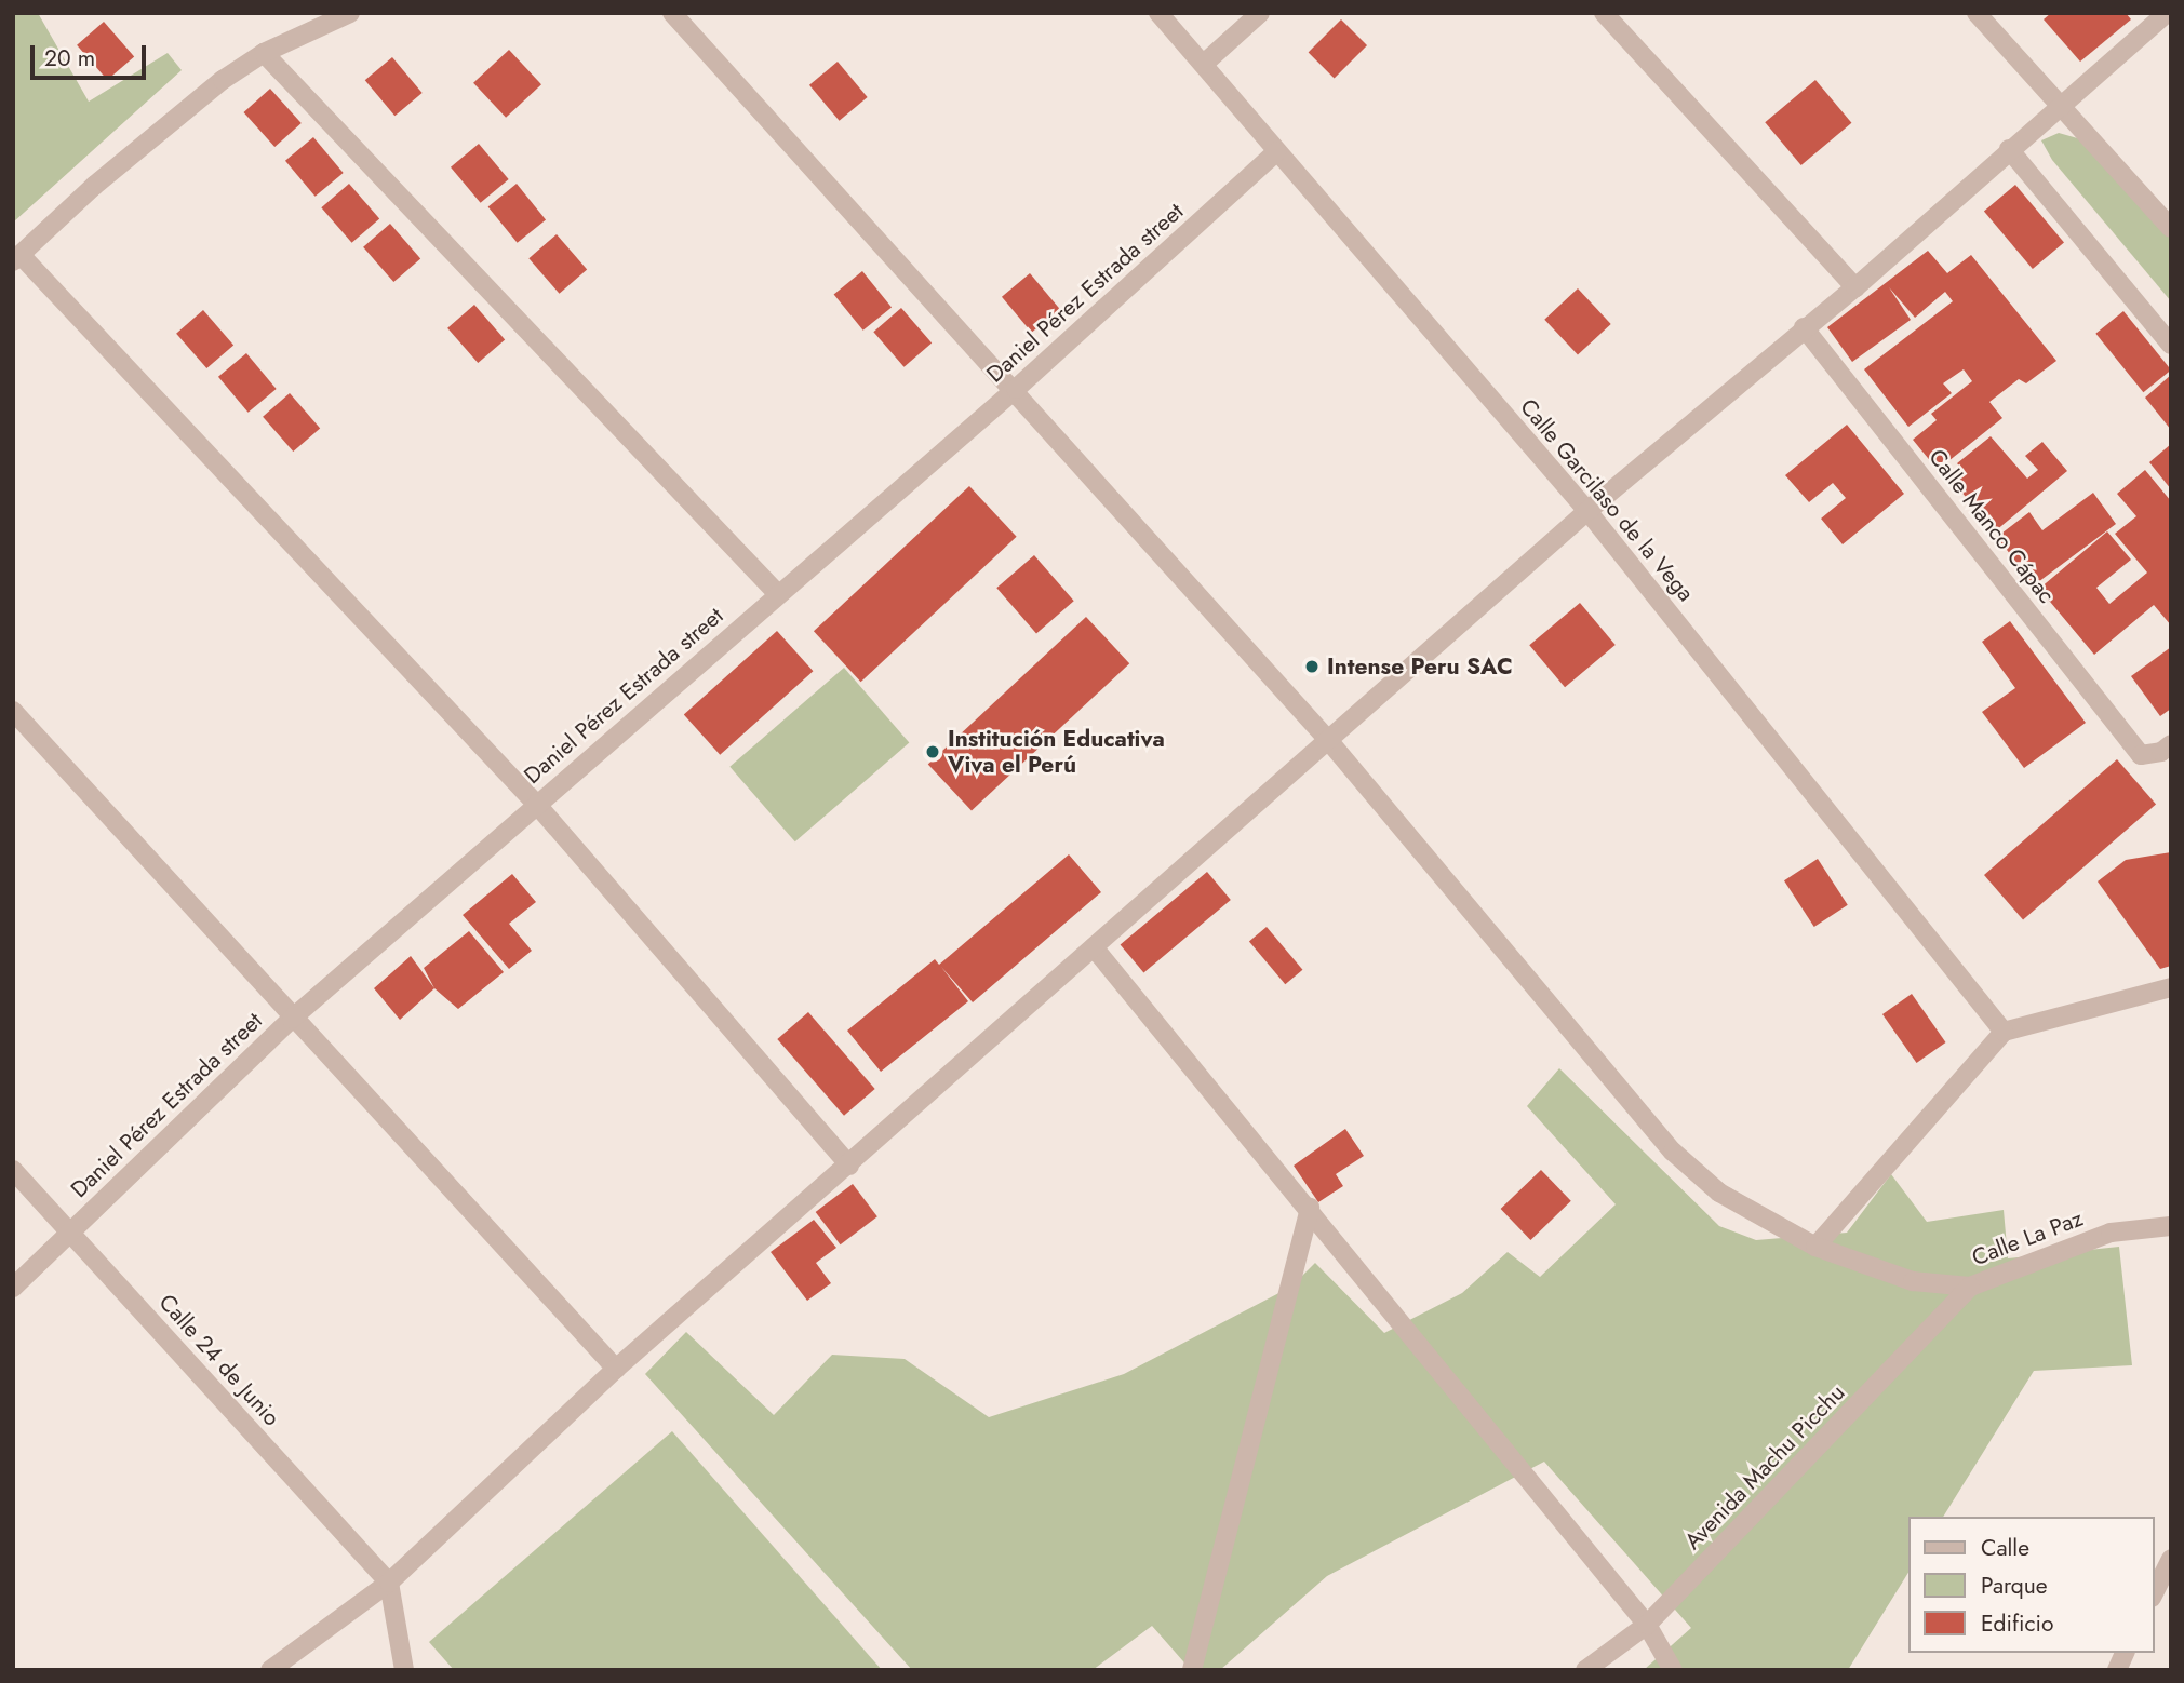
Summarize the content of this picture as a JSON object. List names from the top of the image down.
{
  "streets": {
    "street": [
      "Daniel Pérez Estrada street",
      "Calle Garcilaso de la Vega",
      "Calle Manco Cápac",
      "Calle La Paz",
      "Calle 24 de Junio",
      "Avenida Machu Picchu"
    ]
  },
  "crossings": [
    ["Daniel Pérez Estrada street", "Calle Garcilaso de la Vega"],
    ["Daniel Pérez Estrada street", "Calle La Paz"],
    ["Daniel Pérez Estrada street", "Calle 24 de Junio"],
    ["Calle La Paz", "Avenida Machu Picchu"]
  ],
  "places": ["Intense Peru SAC", "Institución Educativa Viva el Perú"],
  "legend": ["Calle", "Parque", "Edificio"],
  "scale_bar": "20 m"
}
